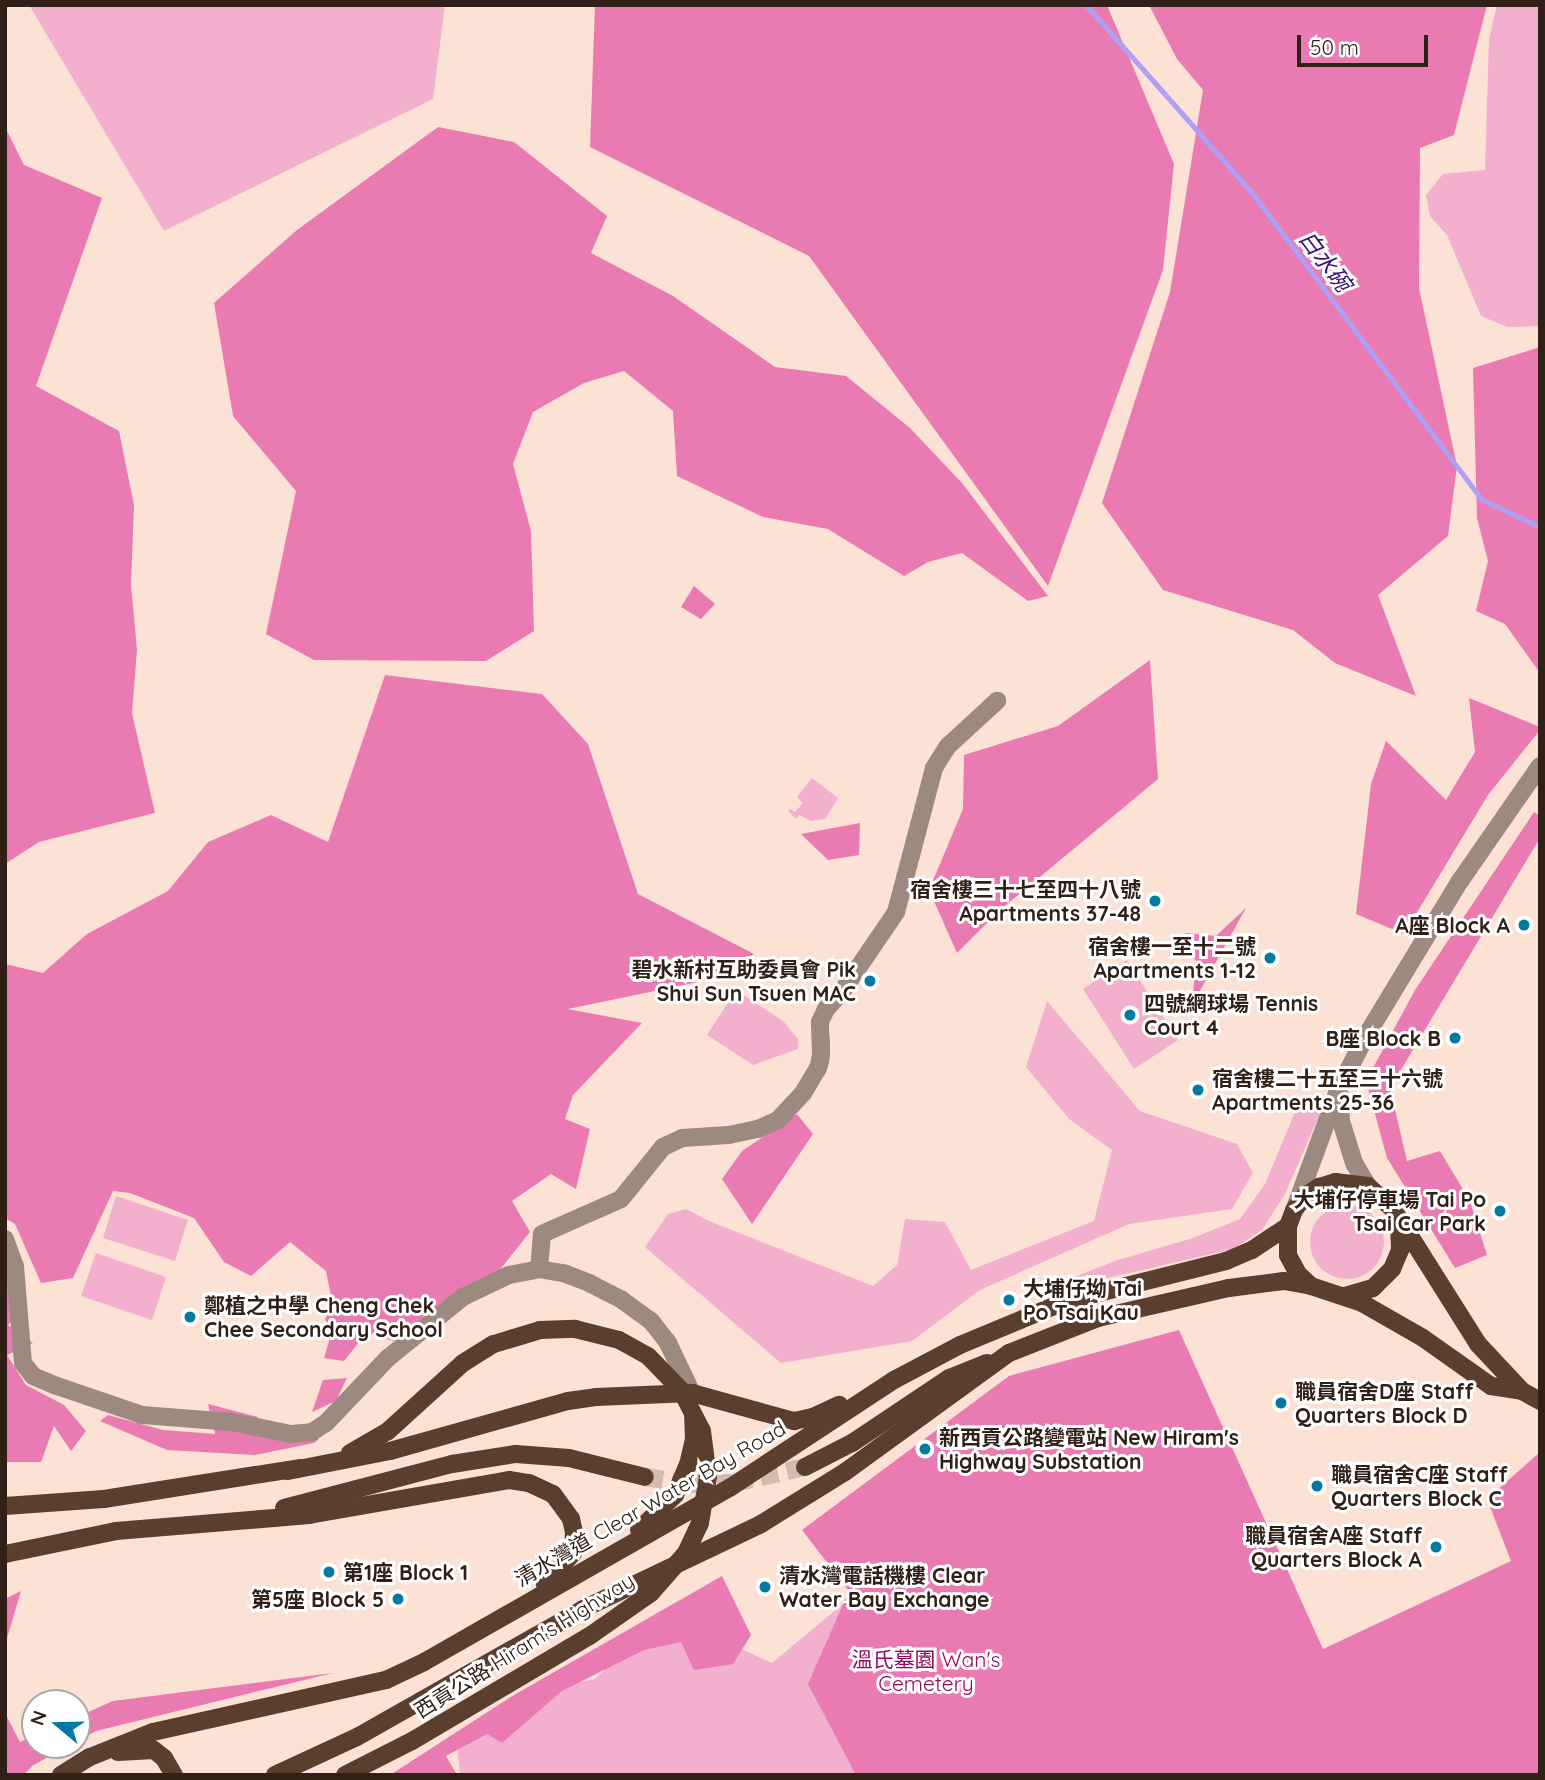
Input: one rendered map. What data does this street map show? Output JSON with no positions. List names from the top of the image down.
{
  "streets": {
    "main road": ["清水灣道 Clear Water Bay Road", "西貢公路 Hiram's Highway"]
  },
  "crossings": [
    ["清水灣道 Clear Water Bay Road", "西貢公路 Hiram's Highway"]
  ],
  "water": ["白水碗"],
  "parks": ["溫氏墓園 Wan's Cemetery"],
  "places": [
    "宿舍樓三十七至四十八號 Apartments 37-48",
    "A座 Block A",
    "宿舍樓一至十二號 Apartments 1-12",
    "碧水新村互助委員會 Pik Shui Sun Tsuen MAC",
    "四號網球場 Tennis Court 4",
    "B座 Block B",
    "宿舍樓二十五至三十六號 Apartments 25-36",
    "大埔仔停車場 Tai Po Tsai Car Park",
    "大埔仔坳 Tai Po Tsai Kau",
    "鄭植之中學 Cheng Chek Chee Secondary School",
    "職員宿舍D座 Staff Quarters Block D",
    "新西貢公路變電站 New Hiram's Highway Substation",
    "職員宿舍C座 Staff Quarters Block C",
    "職員宿舍A座 Staff Quarters Block A",
    "第1座 Block 1",
    "清水灣電話機樓 Clear Water Bay Exchange",
    "第5座 Block 5"
  ],
  "scale_bar": "50 m",
  "north": "left"
}
